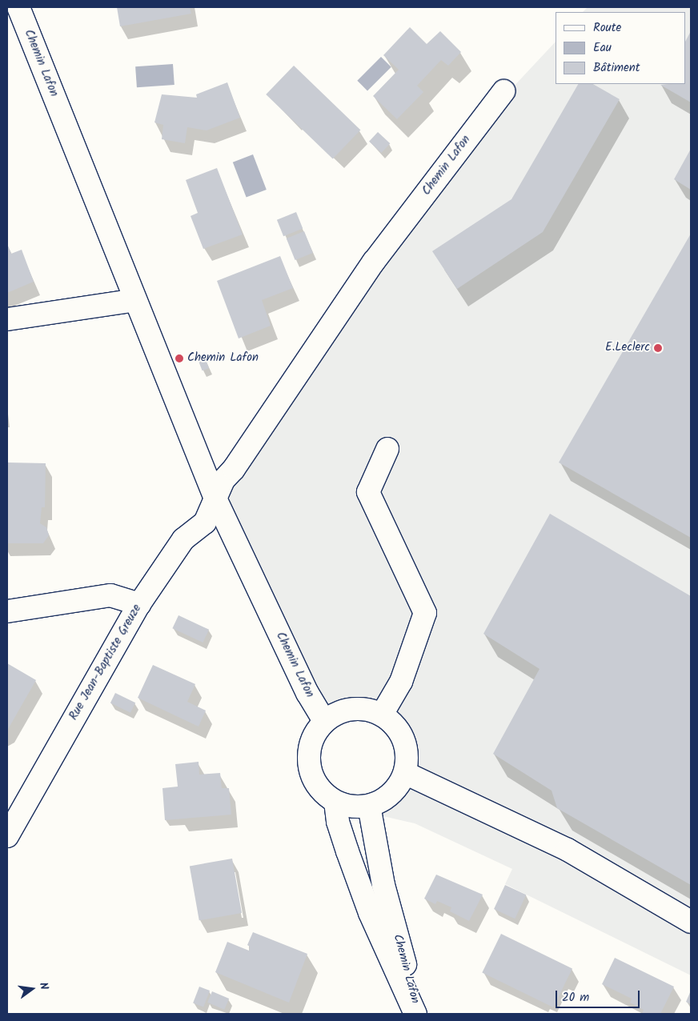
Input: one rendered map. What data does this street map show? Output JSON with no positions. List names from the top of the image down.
{
  "streets": {
    "street": ["Chemin Lafon", "Rue Jean-Baptiste Greuze"]
  },
  "crossings": [
    ["Chemin Lafon", "Rue Jean-Baptiste Greuze"]
  ],
  "places": ["E.Leclerc", "Chemin Lafon"],
  "legend": ["Route", "Eau", "Bâtiment"],
  "scale_bar": "20 m",
  "north": "right"
}
